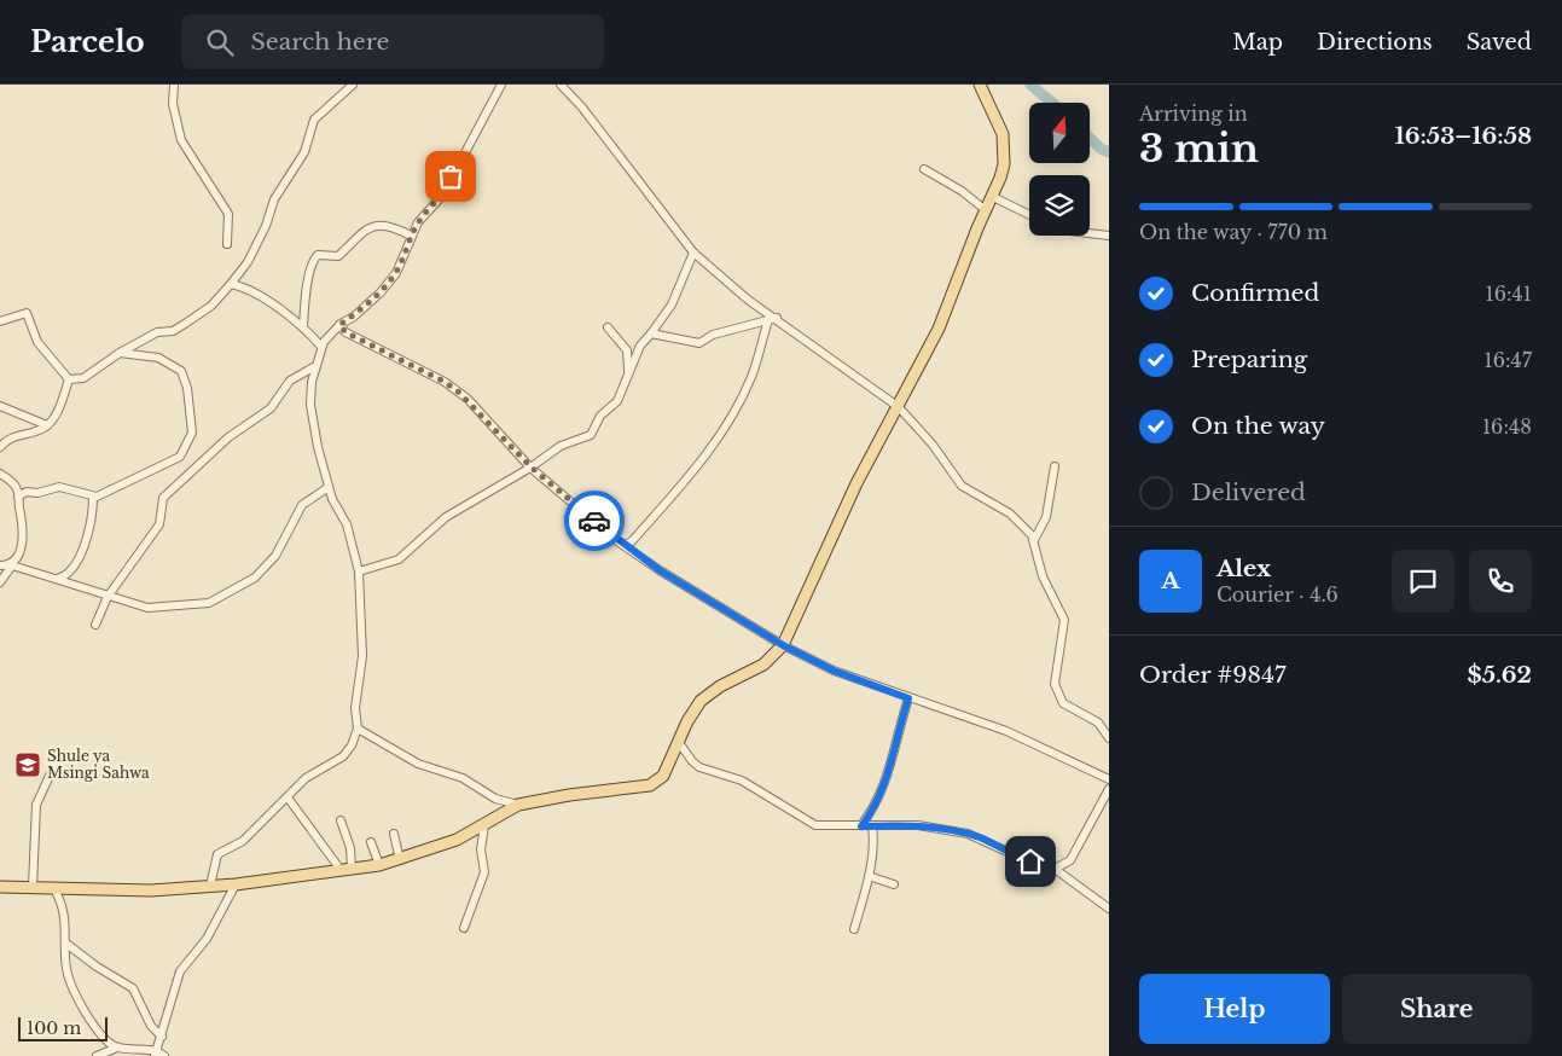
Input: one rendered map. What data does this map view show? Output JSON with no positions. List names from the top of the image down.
{
  "places": {
    "school or university": ["Shule ya Msingi Sahwa"]
  },
  "scale_bar": "100 m",
  "north": "top",
  "page": {
    "header": "Parcelo",
    "search": "Search here",
    "nav": ["Map", "Directions", "Saved"],
    "heading": ["3 min", "Arriving in", "16:53–16:58"],
    "panel": [
      "Alex",
      "Courier · 4.6",
      "Order #9847",
      "$5.62"
    ],
    "bar": "On the way · 770 m",
    "list": [
      ["Confirmed", "16:41"],
      ["Preparing", "16:47"],
      ["On the way", "16:48"],
      "Delivered"
    ],
    "round": "A",
    "buttons": ["Help", "Share"],
    "scale": "100 m"
  }
}
